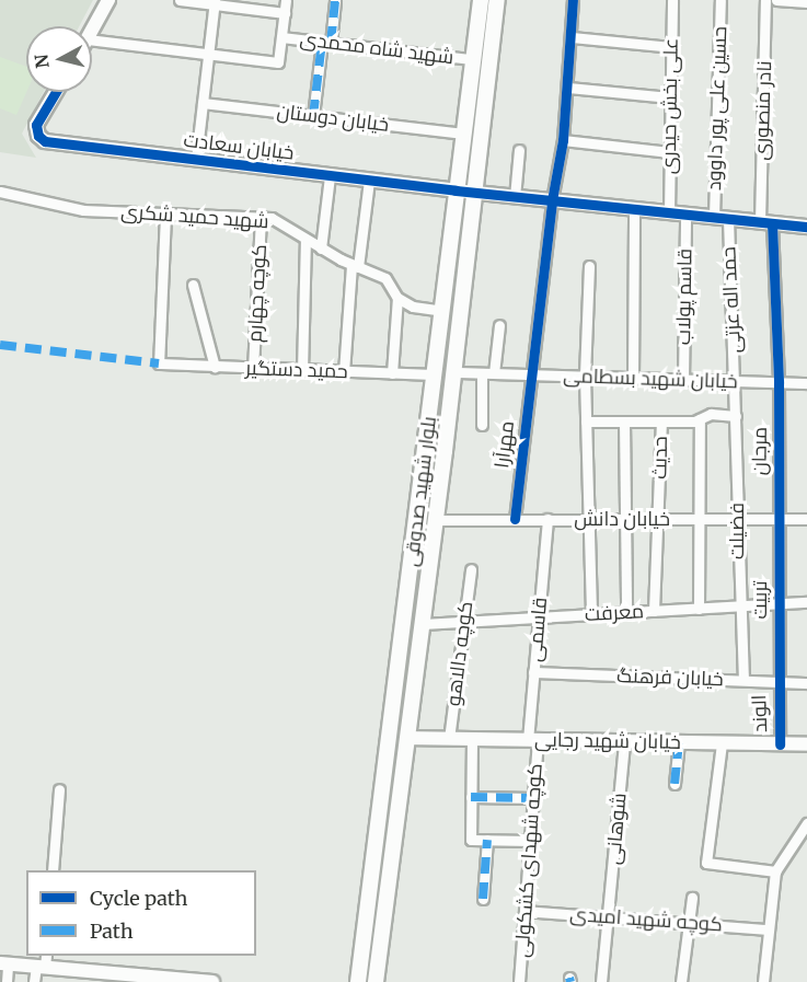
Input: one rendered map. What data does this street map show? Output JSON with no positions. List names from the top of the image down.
{
  "streets": {
    "main road": ["بلوار شهید صدوقی"],
    "street": [
      "شهید شاه محمدی",
      "علی بخش حیدری",
      "حسین علی پور داوود",
      "نادر منصوری",
      "خیابان دوستان",
      "خیابان سعادت",
      "شهید حمید شکری",
      "کوچه چهارم",
      "قاسم پولاب",
      "حمد اله عزتی",
      "حمید دستگیر",
      "خیابان شهید بسطامی",
      "مهرآرا",
      "مرجان",
      "حدیث",
      "خیابان دانش",
      "فضیلت",
      "تربیت",
      "معرفت",
      "قاسمی",
      "کوچه دالاهو",
      "خیابان فرهنگ",
      "الوند",
      "خیابان شهید رجایی",
      "شوهانی",
      "کوچه شهدای کشکولی",
      "کوچه شهید امیدی"
    ]
  },
  "crossings": [
    ["شهید شاه محمدی", "بلوار شهید صدوقی"],
    ["علی بخش حیدری", "خیابان سعادت"],
    ["حسین علی پور داوود", "خیابان سعادت"],
    ["حسین علی پور داوود", "حمد اله عزتی"],
    ["نادر منصوری", "خیابان سعادت"],
    ["نادر منصوری", "خیابان شهید بسطامی"],
    ["نادر منصوری", "مرجان"],
    ["خیابان دوستان", "بلوار شهید صدوقی"],
    ["خیابان سعادت", "قاسم پولاب"],
    ["خیابان سعادت", "حمد اله عزتی"],
    ["خیابان سعادت", "مهرآرا"],
    ["خیابان سعادت", "بلوار شهید صدوقی"],
    ["شهید حمید شکری", "کوچه چهارم"],
    ["شهید حمید شکری", "حمید دستگیر"],
    ["شهید حمید شکری", "بلوار شهید صدوقی"],
    ["کوچه چهارم", "حمید دستگیر"],
    ["قاسم پولاب", "خیابان شهید بسطامی"],
    ["حمد اله عزتی", "خیابان شهید بسطامی"],
    ["حمد اله عزتی", "فضیلت"],
    ["حمید دستگیر", "بلوار شهید صدوقی"],
    ["خیابان شهید بسطامی", "مهرآرا"],
    ["خیابان شهید بسطامی", "مرجان"],
    ["خیابان شهید بسطامی", "بلوار شهید صدوقی"],
    ["خیابان شهید بسطامی", "فضیلت"],
    ["مهرآرا", "خیابان دانش"],
    ["مرجان", "خیابان دانش"],
    ["مرجان", "تربیت"],
    ["حدیث", "خیابان دانش"],
    ["حدیث", "معرفت"],
    ["بلوار شهید صدوقی", "خیابان دانش"],
    ["بلوار شهید صدوقی", "معرفت"],
    ["بلوار شهید صدوقی", "خیابان شهید رجایی"],
    ["خیابان دانش", "فضیلت"],
    ["خیابان دانش", "تربیت"],
    ["خیابان دانش", "قاسمی"],
    ["فضیلت", "معرفت"],
    ["فضیلت", "خیابان فرهنگ"],
    ["تربیت", "معرفت"],
    ["تربیت", "خیابان فرهنگ"],
    ["تربیت", "الوند"],
    ["معرفت", "قاسمی"],
    ["معرفت", "کوچه دالاهو"],
    ["قاسمی", "خیابان فرهنگ"],
    ["قاسمی", "خیابان شهید رجایی"],
    ["قاسمی", "کوچه شهدای کشکولی"],
    ["کوچه دالاهو", "خیابان شهید رجایی"],
    ["خیابان فرهنگ", "الوند"],
    ["الوند", "خیابان شهید رجایی"],
    ["خیابان شهید رجایی", "شوهانی"],
    ["خیابان شهید رجایی", "کوچه شهدای کشکولی"],
    ["شوهانی", "کوچه شهید امیدی"],
    ["کوچه شهدای کشکولی", "کوچه شهید امیدی"]
  ],
  "legend": ["Cycle path", "Path"],
  "north": "left"
}
